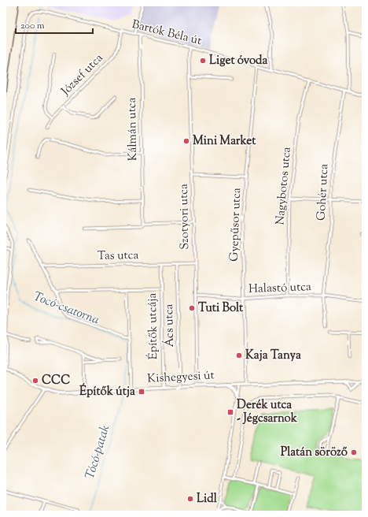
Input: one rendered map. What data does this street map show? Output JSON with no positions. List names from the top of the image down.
{
  "streets": {
    "street": [
      "Bartók Béla út",
      "József utca",
      "Kálmán utca",
      "Nagybotos utca",
      "Gohér utca",
      "Szotyori utca",
      "Gyepűsor utca",
      "Tas utca",
      "Halastó utca",
      "Ács utca",
      "Építők utcája",
      "Kishegyesi út"
    ]
  },
  "crossings": [
    ["Bartók Béla út", "József utca"],
    ["Bartók Béla út", "Kálmán utca"],
    ["Bartók Béla út", "Nagybotos utca"],
    ["Bartók Béla út", "Gohér utca"],
    ["Bartók Béla út", "Szotyori utca"],
    ["Bartók Béla út", "Gyepűsor utca"],
    ["Nagybotos utca", "Halastó utca"],
    ["Gohér utca", "Halastó utca"],
    ["Szotyori utca", "Tas utca"],
    ["Szotyori utca", "Halastó utca"],
    ["Szotyori utca", "Kishegyesi út"],
    ["Gyepűsor utca", "Halastó utca"],
    ["Gyepűsor utca", "Kishegyesi út"],
    ["Tas utca", "Ács utca"],
    ["Tas utca", "Építők utcája"],
    ["Ács utca", "Kishegyesi út"],
    ["Építők utcája", "Kishegyesi út"]
  ],
  "water": ["Tocó-csatorna", "Tócó-patak"],
  "places": {
    "other": [
      "Liget óvoda",
      "Mini Market",
      "Tuti Bolt",
      "Kaja Tanya",
      "CCC",
      "Platán söröző",
      "Lidl"
    ],
    "transit": ["Építők útja", "Derék utca - Jégcsarnok"]
  },
  "scale_bar": "200 m"
}
